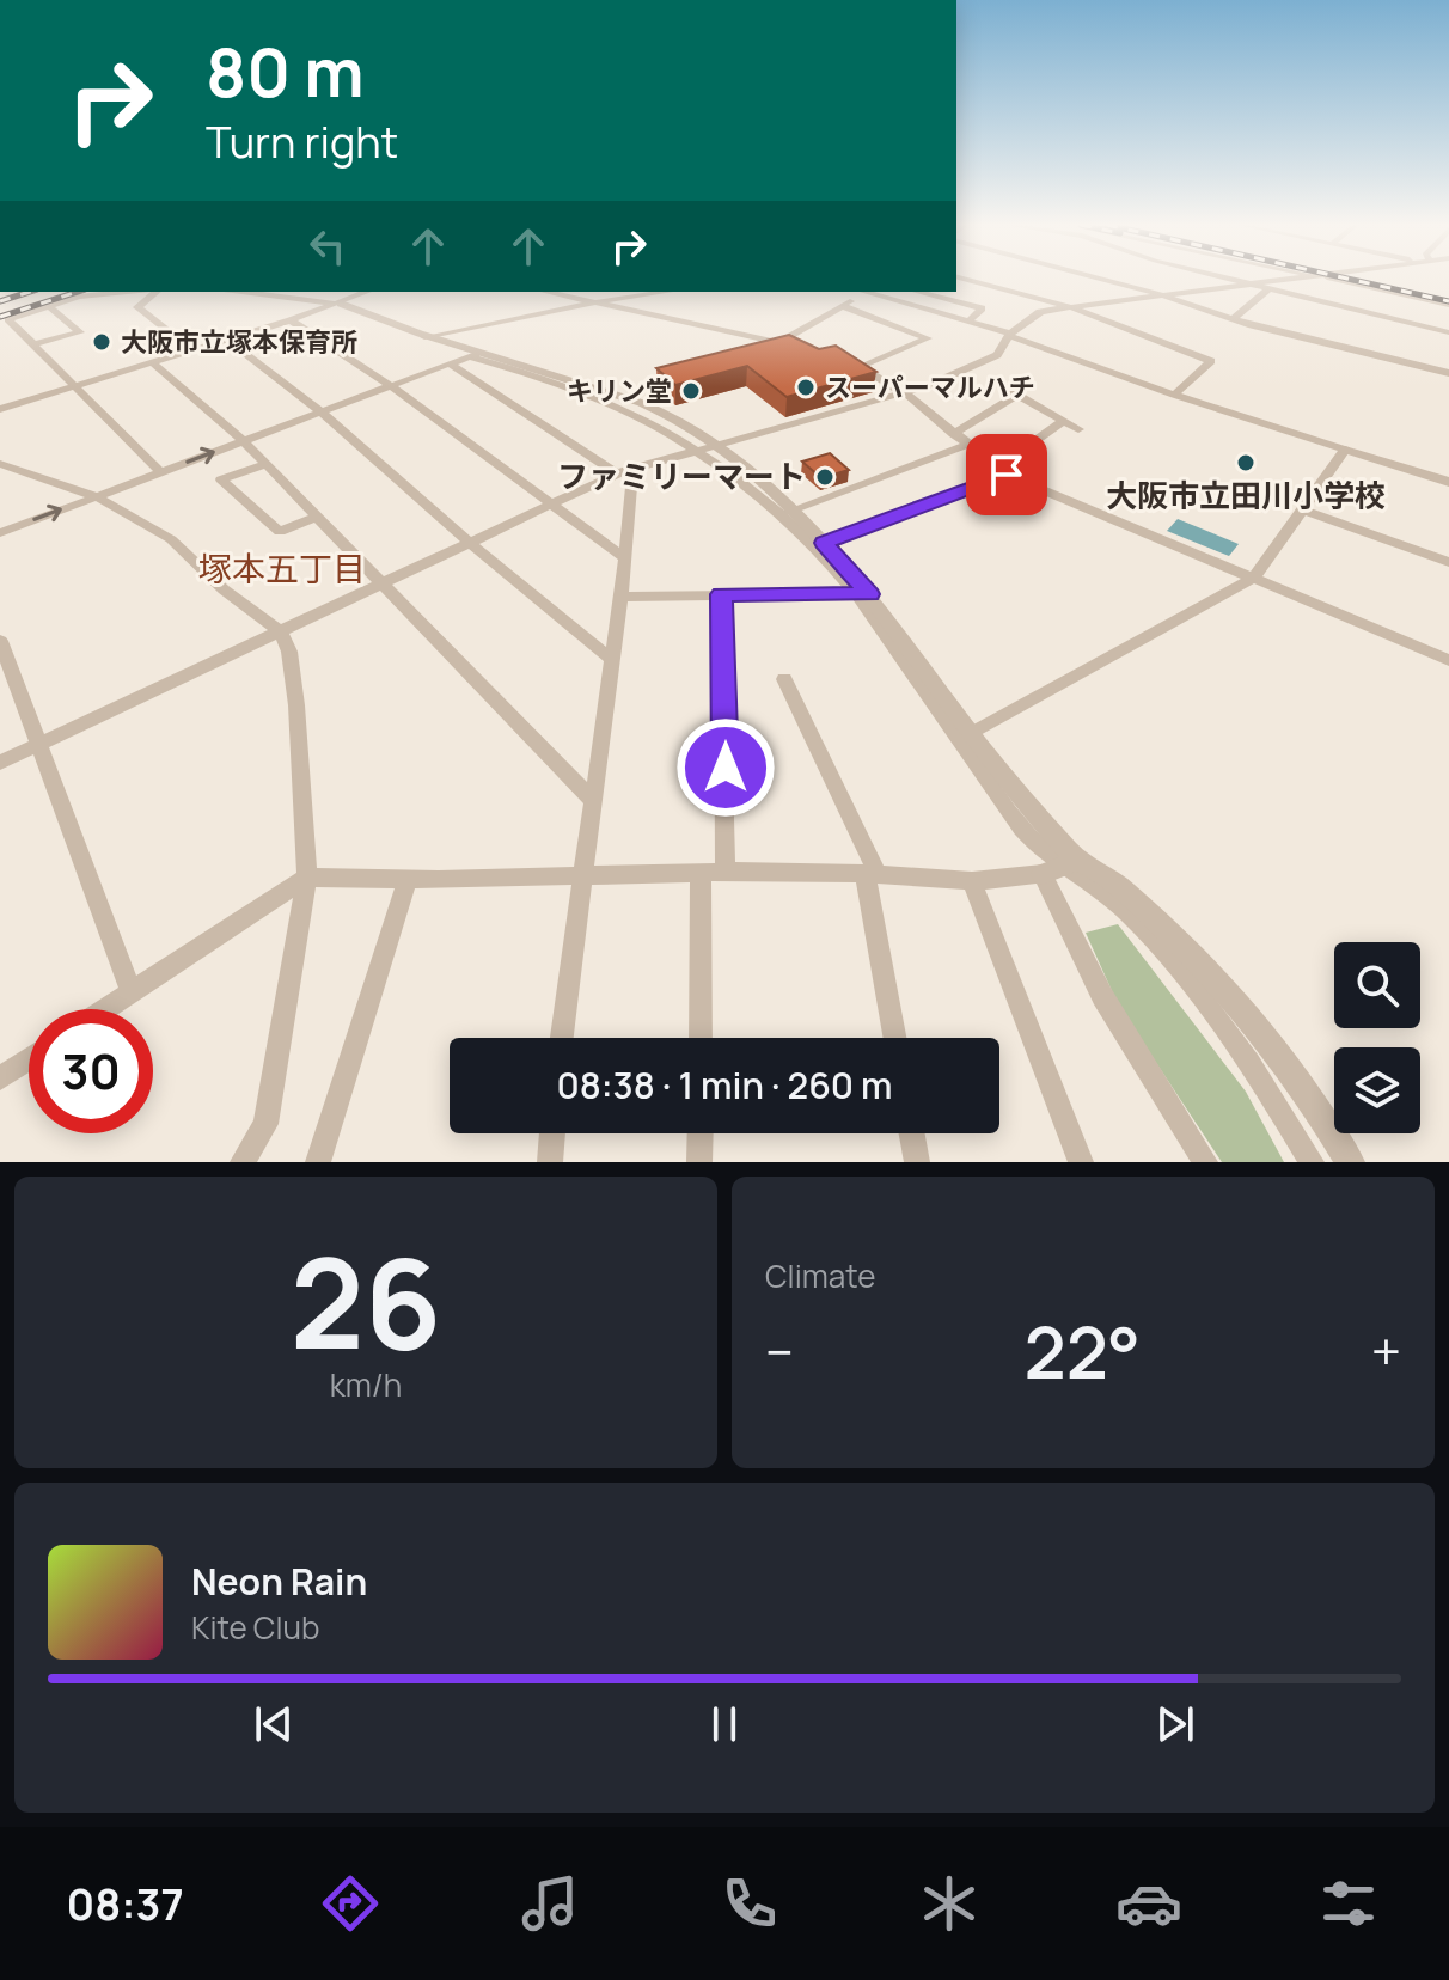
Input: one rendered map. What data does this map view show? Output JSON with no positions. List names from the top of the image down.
{
  "districts": ["塚本五丁目"],
  "places": [
    "大阪市立塚本保育所",
    "スーパーマルハチ",
    "キリン堂",
    "大阪市立田川小学校",
    "ファミリーマート"
  ],
  "page": {
    "turn": ["80 m", "Turn right"],
    "limit": "30",
    "trip": "08:38 · 1 min · 260 m",
    "tile": [
      ["26", "km/h"],
      "Climate"
    ],
    "heat": ["−", "22°", "+"],
    "song": ["Neon Rain", "Kite Club"],
    "tabs": "08:37"
  }
}
